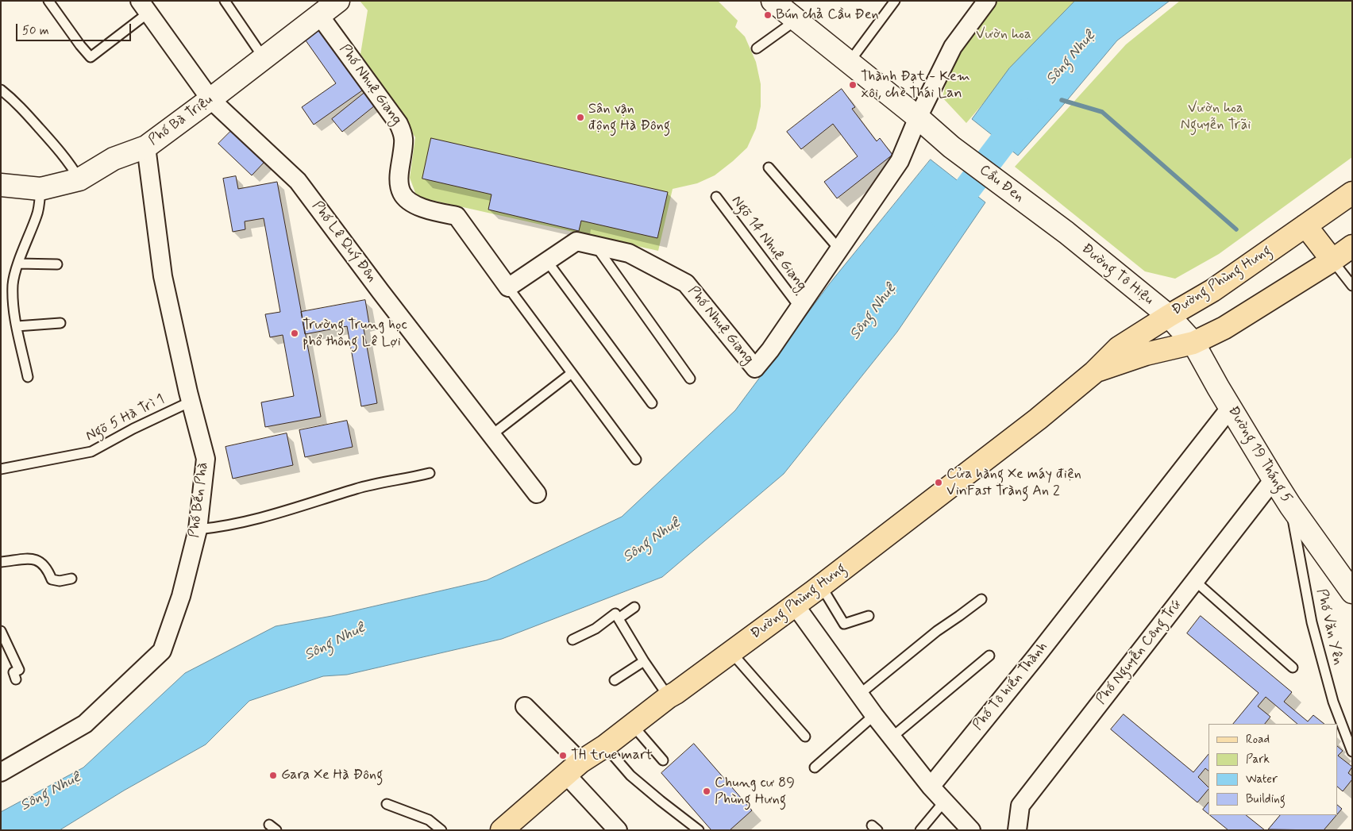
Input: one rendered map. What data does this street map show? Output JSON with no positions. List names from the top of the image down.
{
  "streets": {
    "main road": ["Đường Phùng Hưng"],
    "street": [
      "Phố Nhuệ Giang",
      "Phố Bà Triệu",
      "Cầu Đen",
      "Phố Lê Quý Đôn",
      "Đường Tô Hiệu",
      "Đường 19 Tháng 5",
      "Phố Bến Phà",
      "Phố Nguyễn Công Trứ",
      "Phố Tô hiến Thành"
    ],
    "lane": ["Ngõ 14 Nhuệ Giang", "Ngõ 5 Hà Trì 1", "Phố Văn Yên"]
  },
  "crossings": [
    ["Phố Nhuệ Giang", "Phố Bà Triệu"],
    ["Phố Nhuệ Giang", "Cầu Đen"],
    ["Phố Nhuệ Giang", "Ngõ 14 Nhuệ Giang"],
    ["Phố Bà Triệu", "Phố Lê Quý Đôn"],
    ["Phố Bà Triệu", "Phố Bến Phà"],
    ["Cầu Đen", "Đường Tô Hiệu"],
    ["Đường Tô Hiệu", "Đường Phùng Hưng"],
    ["Đường Tô Hiệu", "Đường 19 Tháng 5"],
    ["Đường Phùng Hưng", "Đường 19 Tháng 5"],
    ["Ngõ 5 Hà Trì 1", "Phố Bến Phà"],
    ["Đường 19 Tháng 5", "Phố Văn Yên"],
    ["Đường 19 Tháng 5", "Phố Nguyễn Công Trứ"],
    ["Đường 19 Tháng 5", "Phố Tô hiến Thành"]
  ],
  "water": ["Sông Nhuệ"],
  "parks": ["Vườn hoa", "Vườn hoa Nguyễn Trãi"],
  "places": [
    "Bún chả Cầu Đen",
    "Thành Đạt - Kem xôi, chè Thái Lan",
    "Sân vận động Hà Đông",
    "Trường Trung học phổ thông Lê Lợi",
    "Cửa hàng Xe máy điện VinFast Tràng An 2",
    "TH true mart",
    "Gara Xe Hà Đông",
    "Chung cư 89 Phùng Hưng"
  ],
  "legend": [
    "Road",
    "Park",
    "Water",
    "Building"
  ],
  "scale_bar": "50 m"
}
